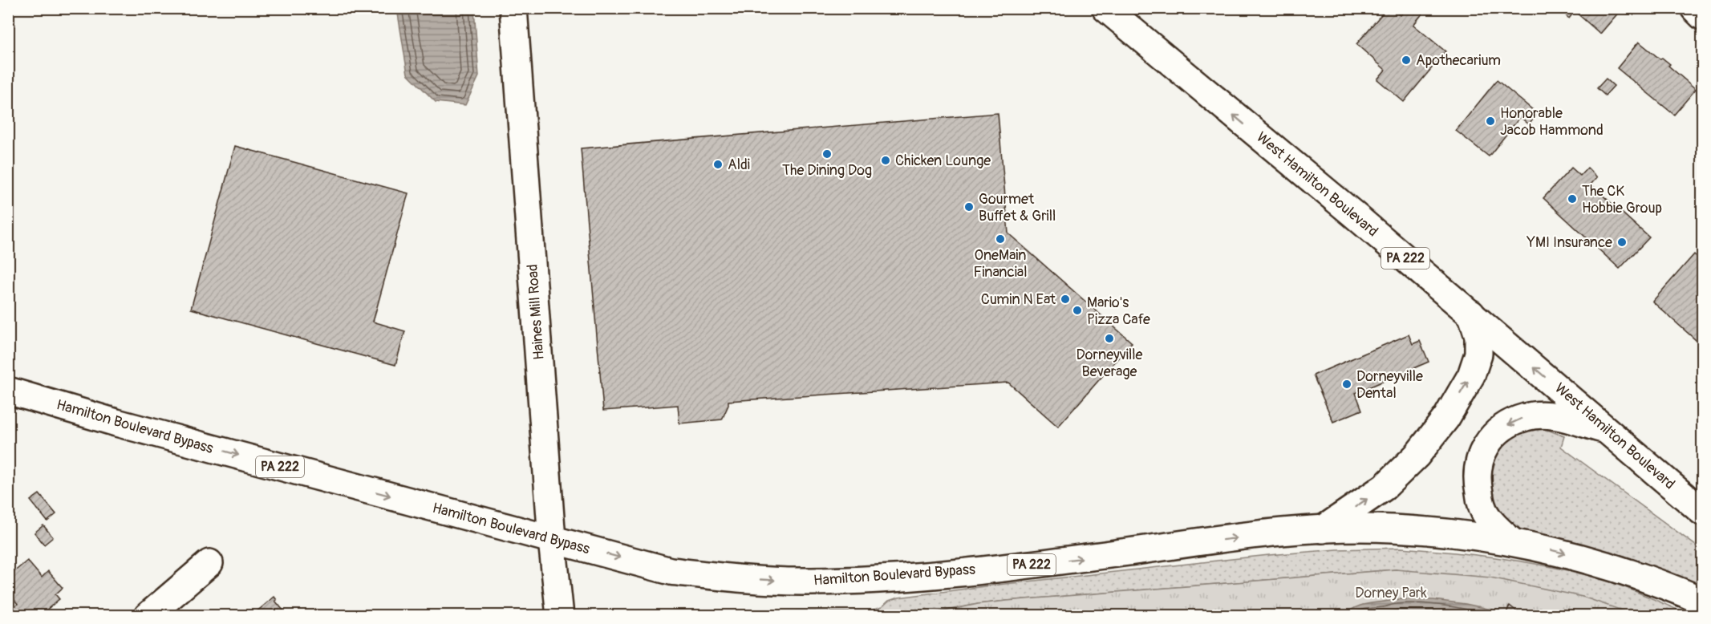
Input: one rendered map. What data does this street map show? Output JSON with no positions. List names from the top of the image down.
{
  "streets": {
    "main road": [
      "West Hamilton Boulevard",
      "PA 222",
      "Haines Mill Road",
      "Hamilton Boulevard Bypass"
    ]
  },
  "crossings": [
    ["PA 222", "Hamilton Boulevard Bypass"],
    ["Haines Mill Road", "Hamilton Boulevard Bypass"]
  ],
  "one_way": ["West Hamilton Boulevard", "Hamilton Boulevard Bypass"],
  "parks": ["Dorney Park"],
  "places": [
    "Apothecarium",
    "Honorable Jacob Hammond",
    "The Dining Dog",
    "Chicken Lounge",
    "Aldi",
    "The CK Hobbie Group",
    "Gourmet Buffet & Grill",
    "OneMain Financial",
    "YMI Insurance",
    "Cumin N Eat",
    "Mario's Pizza Cafe",
    "Dorneyville Beverage",
    "Dorneyville Dental"
  ]
}
